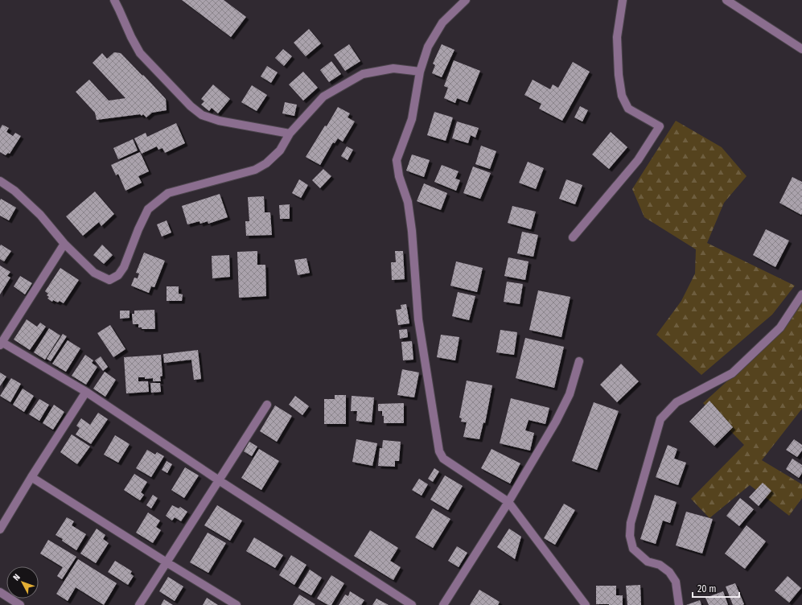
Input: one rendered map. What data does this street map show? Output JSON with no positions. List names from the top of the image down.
{
  "scale_bar": "20 m",
  "north": "top left"
}
